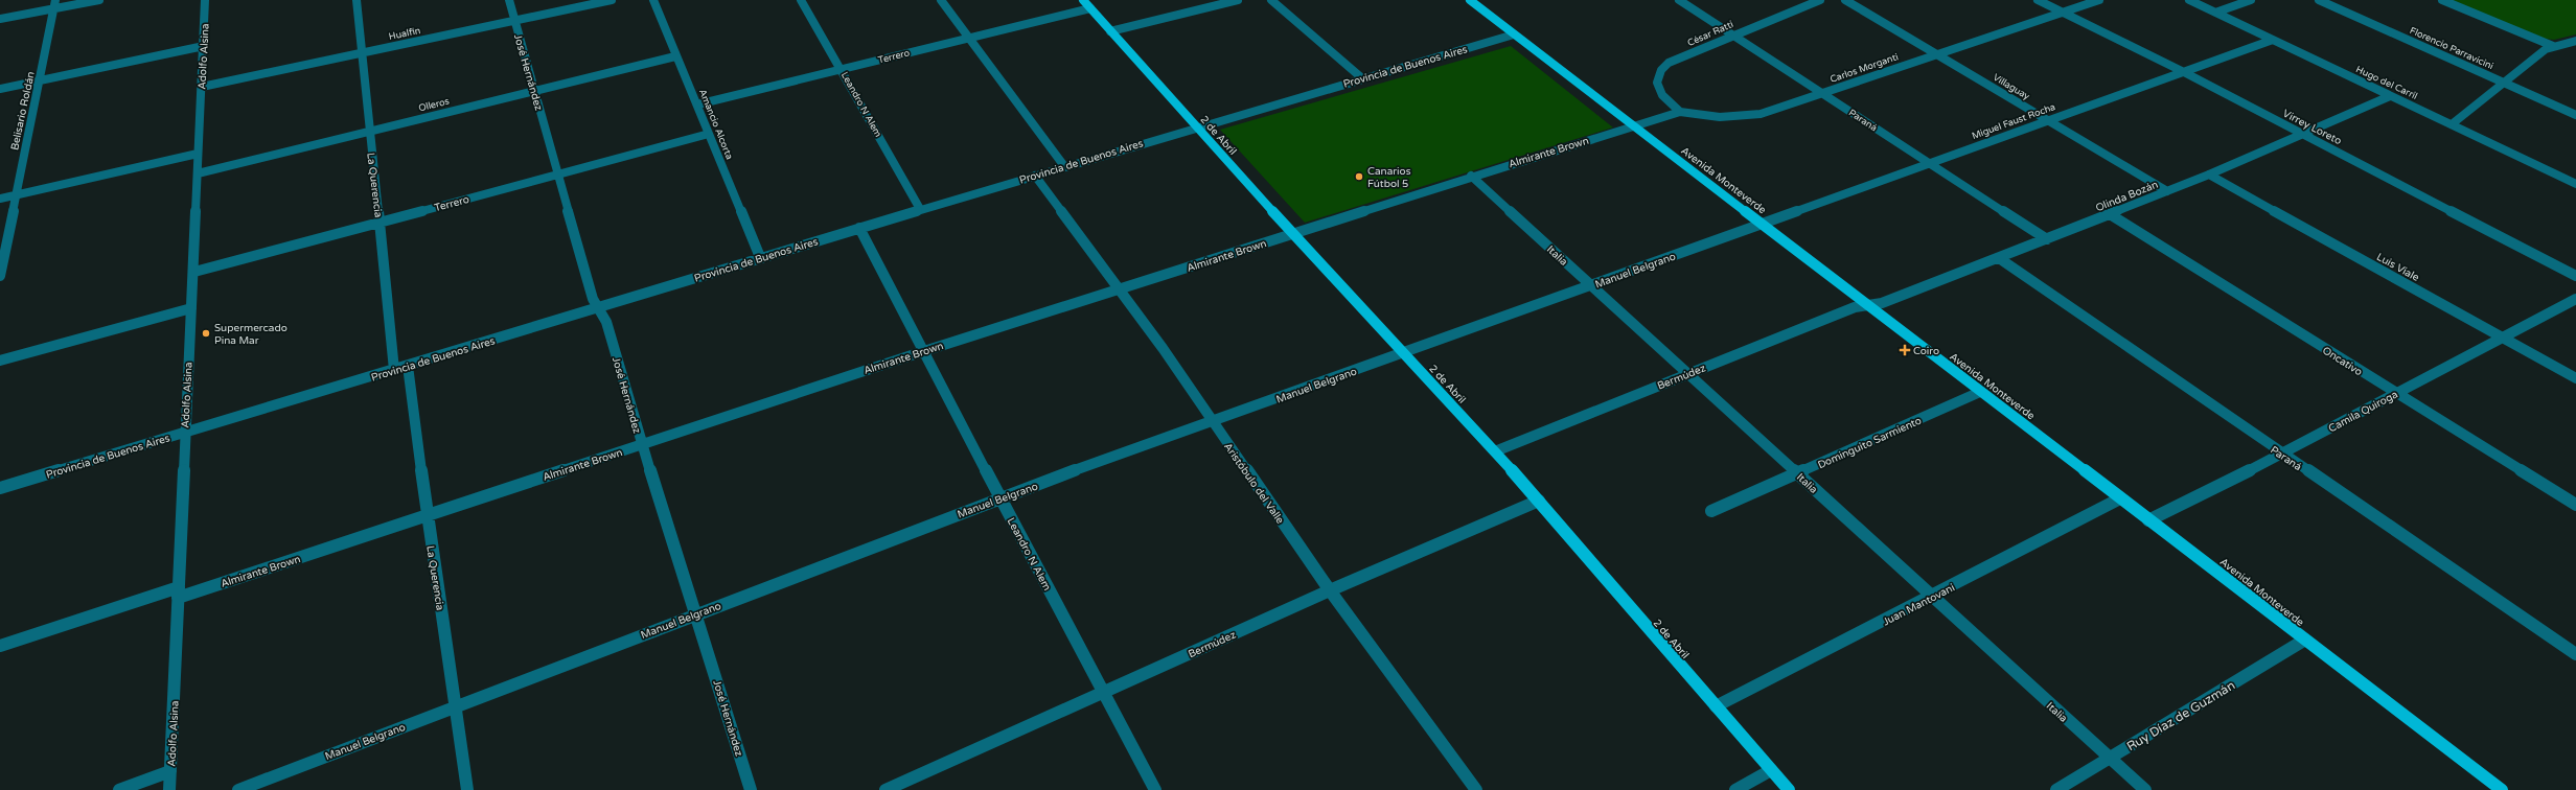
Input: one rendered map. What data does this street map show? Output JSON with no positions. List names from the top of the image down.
{
  "streets": {
    "main road": ["2 de Abril", "Avenida Monteverde"],
    "street": [
      "Hualfin",
      "César Ratti",
      "Florencio Parravicini",
      "Adolfo Alsina",
      "Terrero",
      "Provincia de Buenos Aires",
      "Carlos Morganti",
      "José Hernández",
      "Hugo del Carril",
      "Villaguay",
      "Olleros",
      "Leandro N Alem",
      "Belisario Roldán",
      "Paraná",
      "Miguel Faust Rocha",
      "Amancio Alcorta",
      "Virrey Loreto",
      "Almirante Brown",
      "La Querencia",
      "Olinda Bozán",
      "Italia",
      "Luis Viale",
      "Manuel Belgrano",
      "Oncativo",
      "Bermúdez",
      "Camila Quiroga",
      "Dominguito Sarmiento",
      "Aristóbulo del Valle",
      "Juan Mantovani",
      "Ruy Díaz de Guzmán"
    ]
  },
  "crossings": [
    ["Hualfin", "Adolfo Alsina"],
    ["Hualfin", "José Hernández"],
    ["Hualfin", "La Querencia"],
    ["César Ratti", "Carlos Morganti"],
    ["César Ratti", "Paraná"],
    ["Adolfo Alsina", "Terrero"],
    ["Adolfo Alsina", "Provincia de Buenos Aires"],
    ["Adolfo Alsina", "Olleros"],
    ["Adolfo Alsina", "Almirante Brown"],
    ["Terrero", "José Hernández"],
    ["Terrero", "Leandro N Alem"],
    ["Terrero", "Amancio Alcorta"],
    ["Terrero", "2 de Abril"],
    ["Terrero", "La Querencia"],
    ["Provincia de Buenos Aires", "José Hernández"],
    ["Provincia de Buenos Aires", "Leandro N Alem"],
    ["Provincia de Buenos Aires", "Amancio Alcorta"],
    ["Provincia de Buenos Aires", "2 de Abril"],
    ["Provincia de Buenos Aires", "Avenida Monteverde"],
    ["Provincia de Buenos Aires", "La Querencia"],
    ["Provincia de Buenos Aires", "Aristóbulo del Valle"],
    ["Carlos Morganti", "Villaguay"],
    ["Carlos Morganti", "Paraná"],
    ["Carlos Morganti", "Virrey Loreto"],
    ["Carlos Morganti", "Almirante Brown"],
    ["Carlos Morganti", "Avenida Monteverde"],
    ["José Hernández", "Olleros"],
    ["José Hernández", "Almirante Brown"],
    ["José Hernández", "Manuel Belgrano"],
    ["Hugo del Carril", "Miguel Faust Rocha"],
    ["Hugo del Carril", "Olinda Bozán"],
    ["Villaguay", "Miguel Faust Rocha"],
    ["Villaguay", "Olinda Bozán"],
    ["Olleros", "Amancio Alcorta"],
    ["Olleros", "La Querencia"],
    ["Leandro N Alem", "Almirante Brown"],
    ["Leandro N Alem", "Manuel Belgrano"],
    ["Leandro N Alem", "Bermúdez"],
    ["Paraná", "Miguel Faust Rocha"],
    ["Paraná", "Olinda Bozán"],
    ["Paraná", "Camila Quiroga"],
    ["Miguel Faust Rocha", "Virrey Loreto"],
    ["Miguel Faust Rocha", "Avenida Monteverde"],
    ["Miguel Faust Rocha", "Manuel Belgrano"],
    ["Virrey Loreto", "Olinda Bozán"],
    ["2 de Abril", "Almirante Brown"],
    ["2 de Abril", "Manuel Belgrano"],
    ["2 de Abril", "Bermúdez"],
    ["2 de Abril", "Juan Mantovani"],
    ["Almirante Brown", "Avenida Monteverde"],
    ["Almirante Brown", "La Querencia"],
    ["Almirante Brown", "Italia"],
    ["Almirante Brown", "Aristóbulo del Valle"],
    ["Avenida Monteverde", "Olinda Bozán"],
    ["Avenida Monteverde", "Manuel Belgrano"],
    ["Avenida Monteverde", "Bermúdez"],
    ["Avenida Monteverde", "Camila Quiroga"],
    ["Avenida Monteverde", "Dominguito Sarmiento"],
    ["Avenida Monteverde", "Juan Mantovani"],
    ["Avenida Monteverde", "Ruy Díaz de Guzmán"],
    ["La Querencia", "Manuel Belgrano"],
    ["Olinda Bozán", "Luis Viale"],
    ["Olinda Bozán", "Oncativo"],
    ["Olinda Bozán", "Bermúdez"],
    ["Italia", "Manuel Belgrano"],
    ["Italia", "Bermúdez"],
    ["Italia", "Dominguito Sarmiento"],
    ["Italia", "Juan Mantovani"],
    ["Italia", "Ruy Díaz de Guzmán"],
    ["Luis Viale", "Camila Quiroga"],
    ["Manuel Belgrano", "Aristóbulo del Valle"],
    ["Oncativo", "Camila Quiroga"],
    ["Bermúdez", "Aristóbulo del Valle"]
  ],
  "places": {
    "other": ["Canarios Fútbol 5", "Supermercado Pina Mar"],
    "health": ["Coiro"]
  }
}
